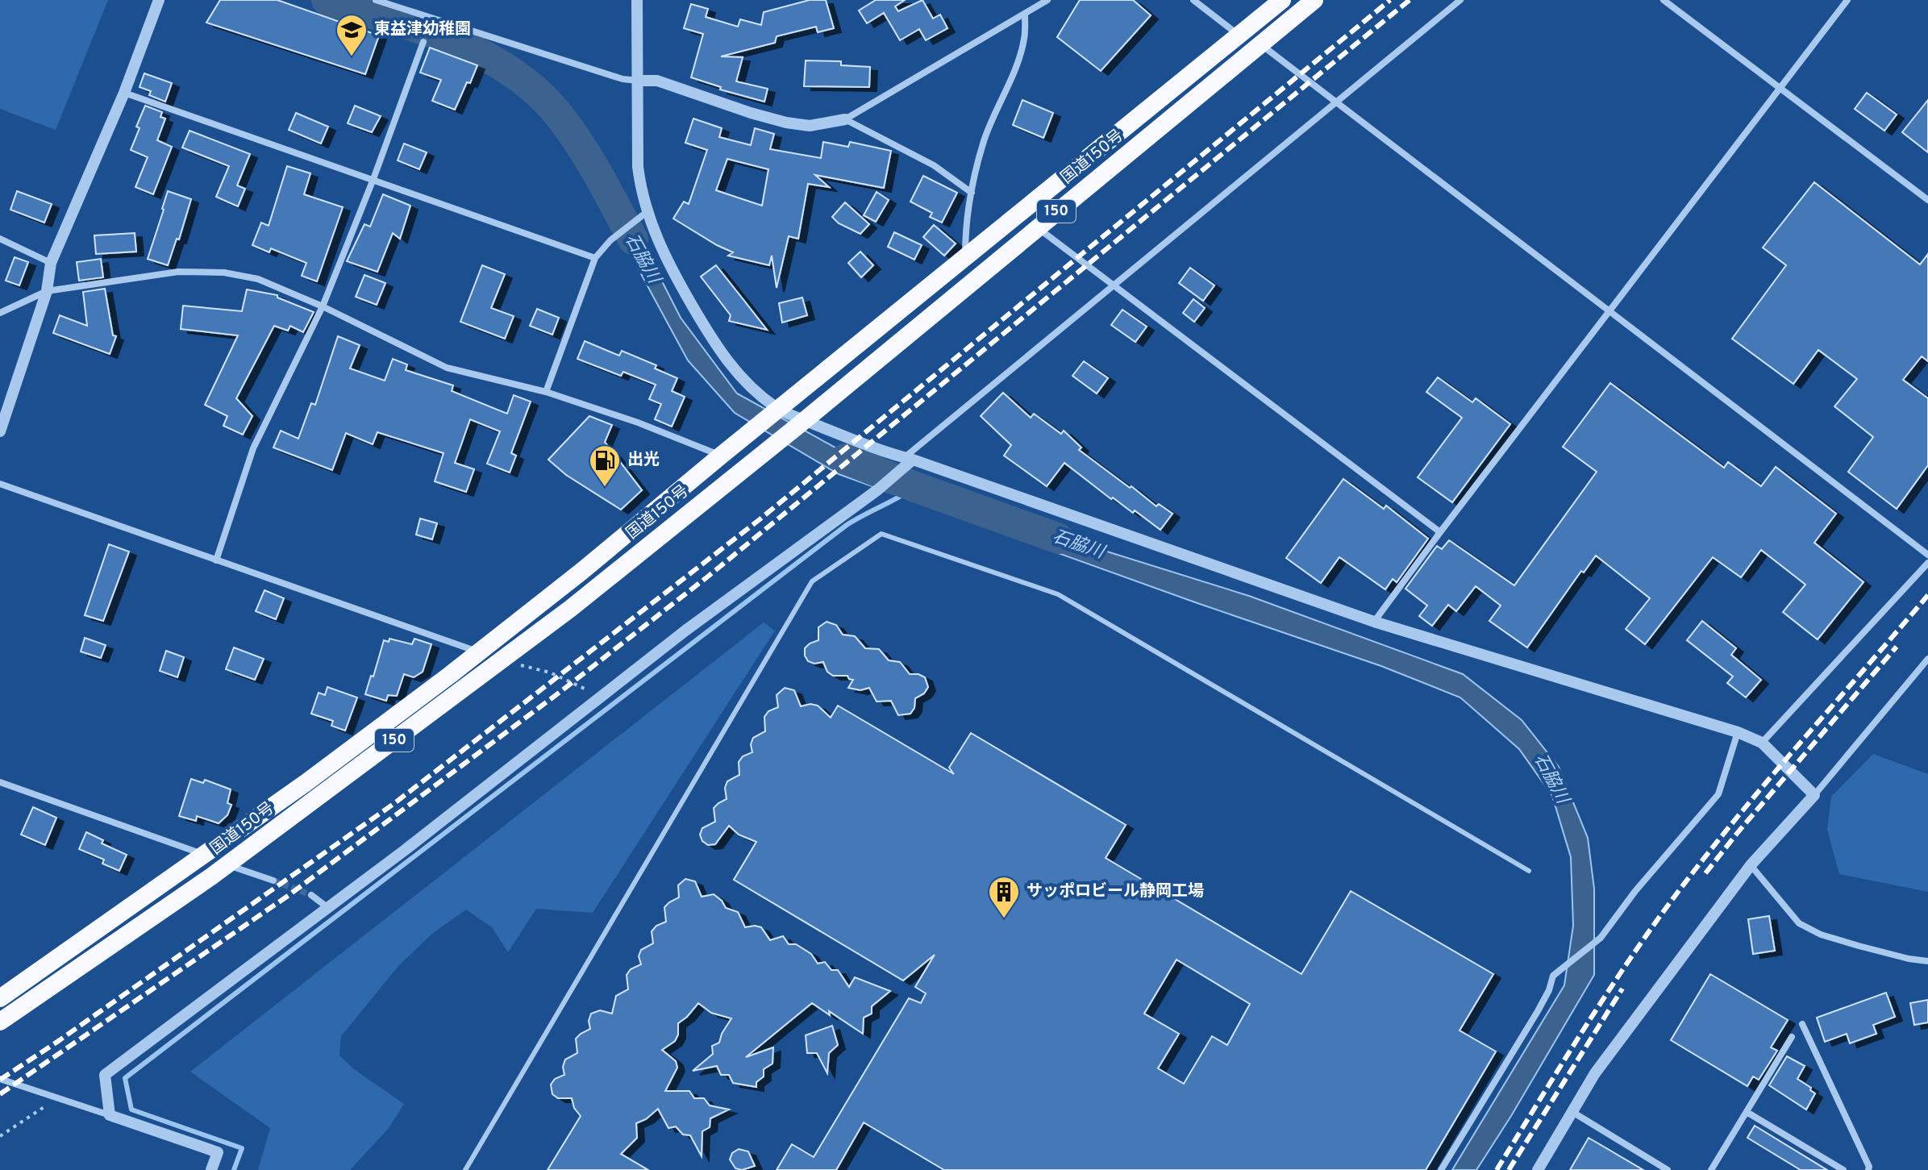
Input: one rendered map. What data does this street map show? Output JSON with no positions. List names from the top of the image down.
{
  "streets": {
    "highway": ["国道150号", "150"]
  },
  "water": ["石脇川"],
  "places": {
    "school or university": ["東益津幼稚園"],
    "fuel station": ["出光"],
    "building": ["サッポロビール静岡工場"]
  }
}
